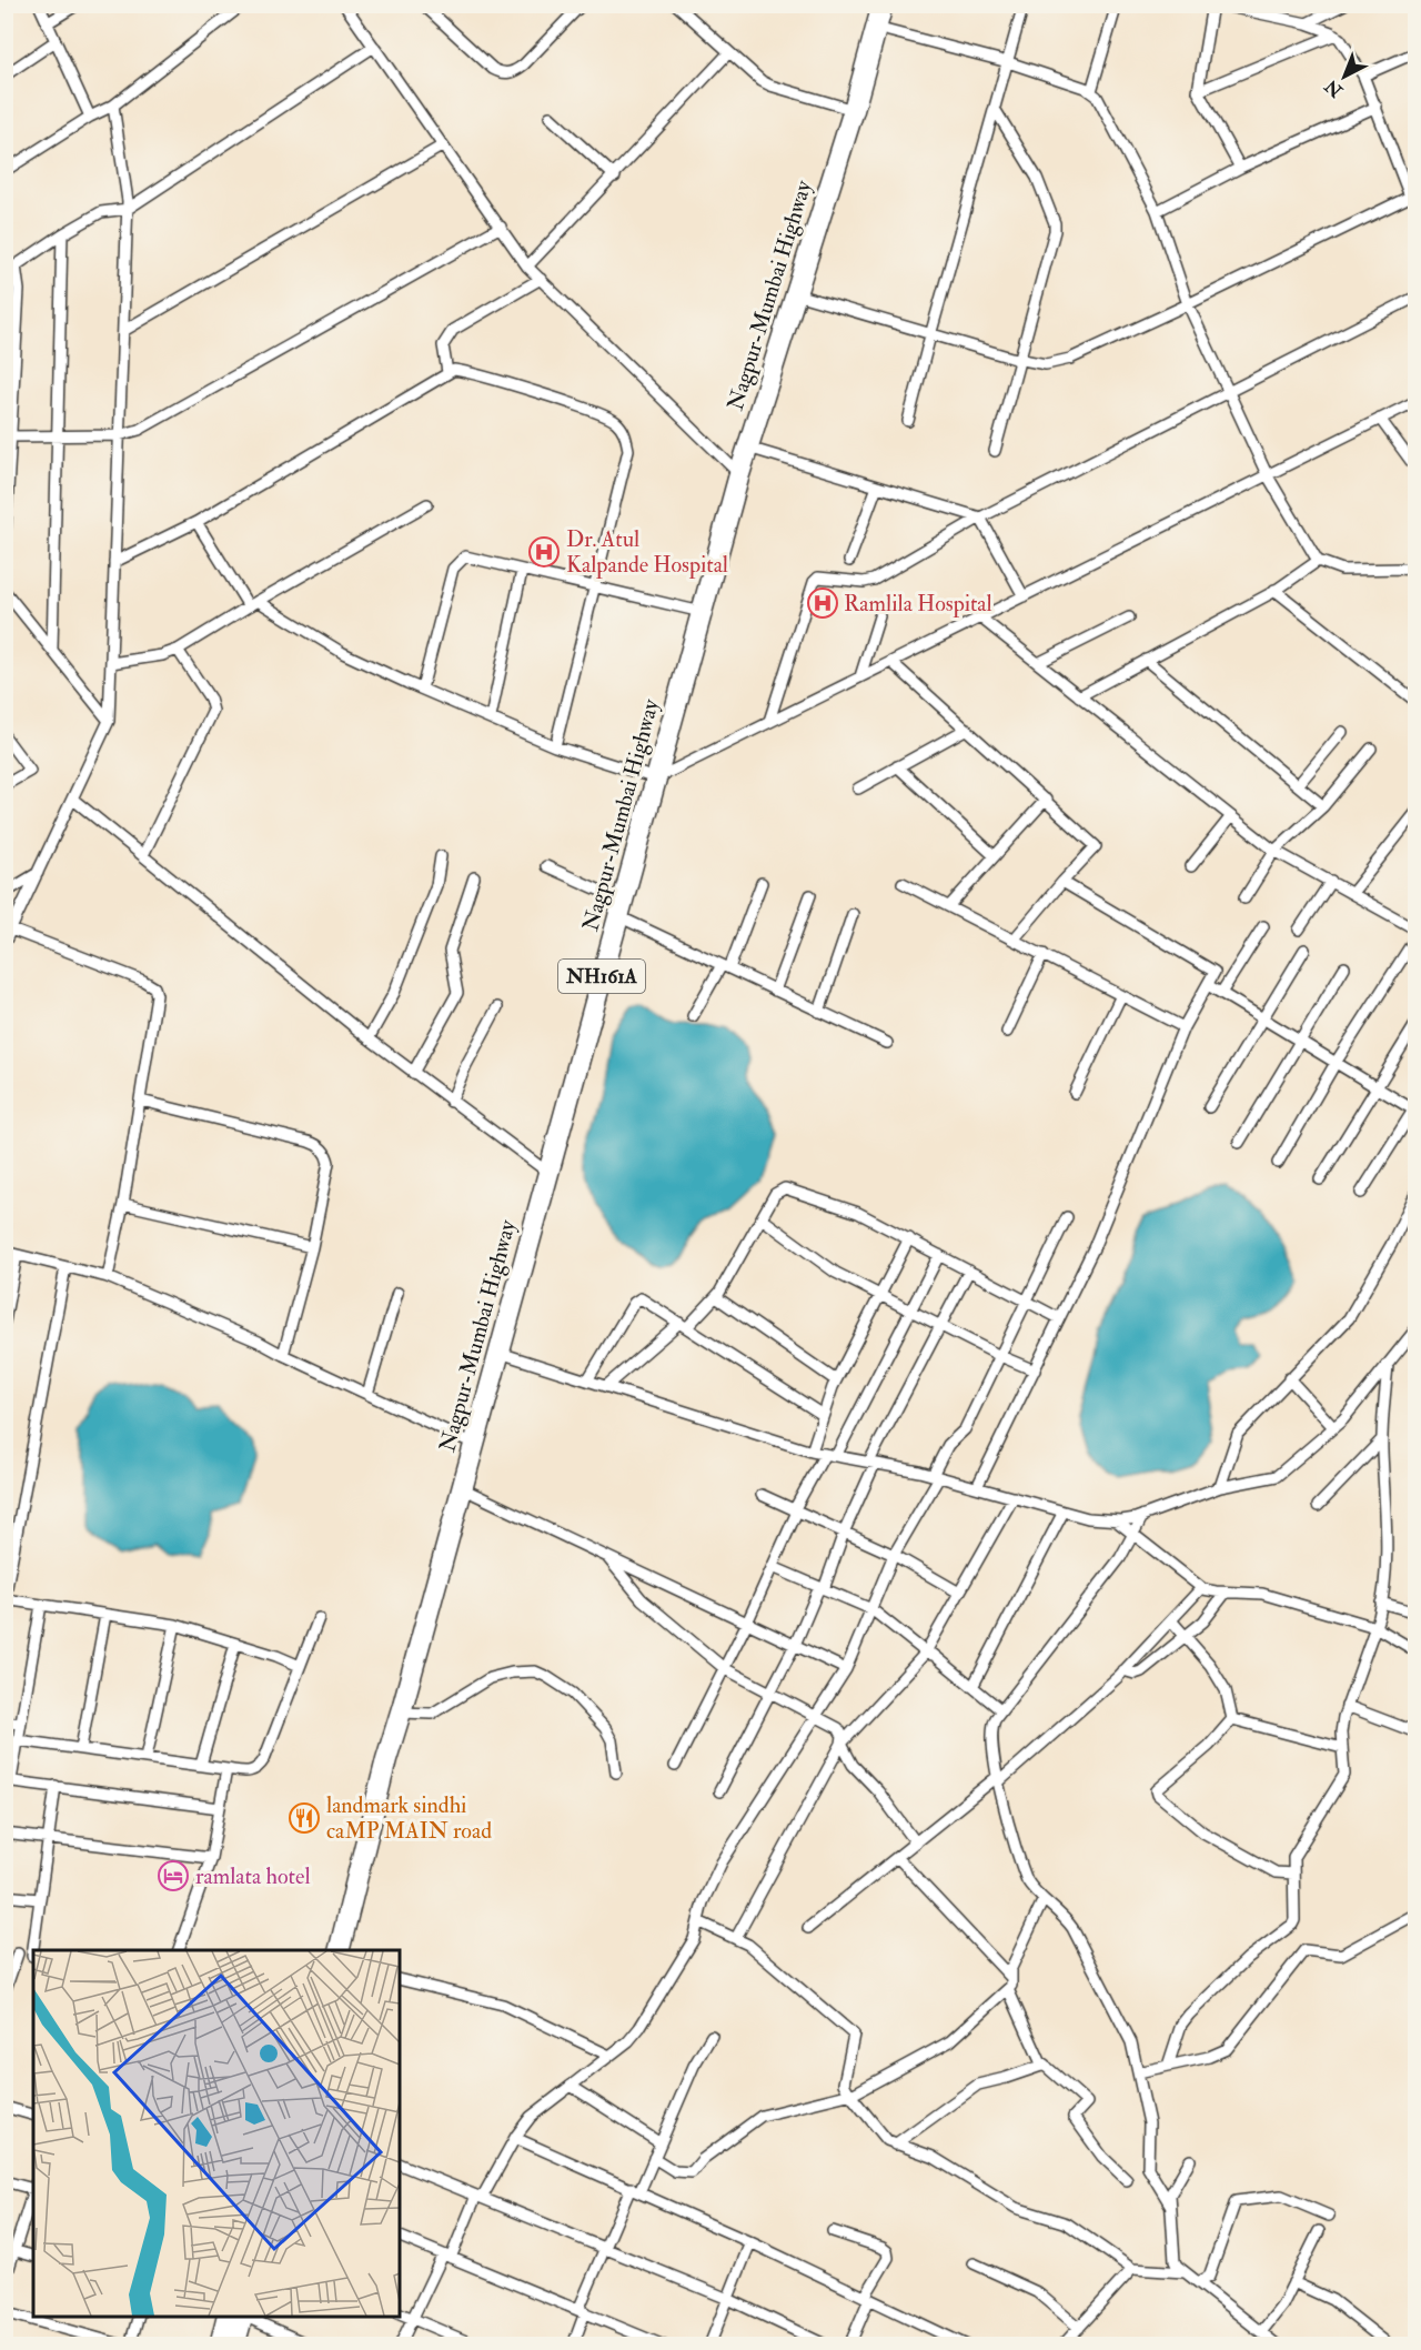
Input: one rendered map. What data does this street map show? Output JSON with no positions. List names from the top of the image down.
{
  "streets": {
    "highway": ["Nagpur-Mumbai Highway", "NH161A"]
  },
  "places": {
    "hospital": ["Dr. Atul Kalpande Hospital", "Ramlila Hospital"],
    "restaurant": ["landmark sindhi caMP MAIN road"],
    "hotel": ["ramlata hotel"]
  },
  "north": "bottom left"
}
